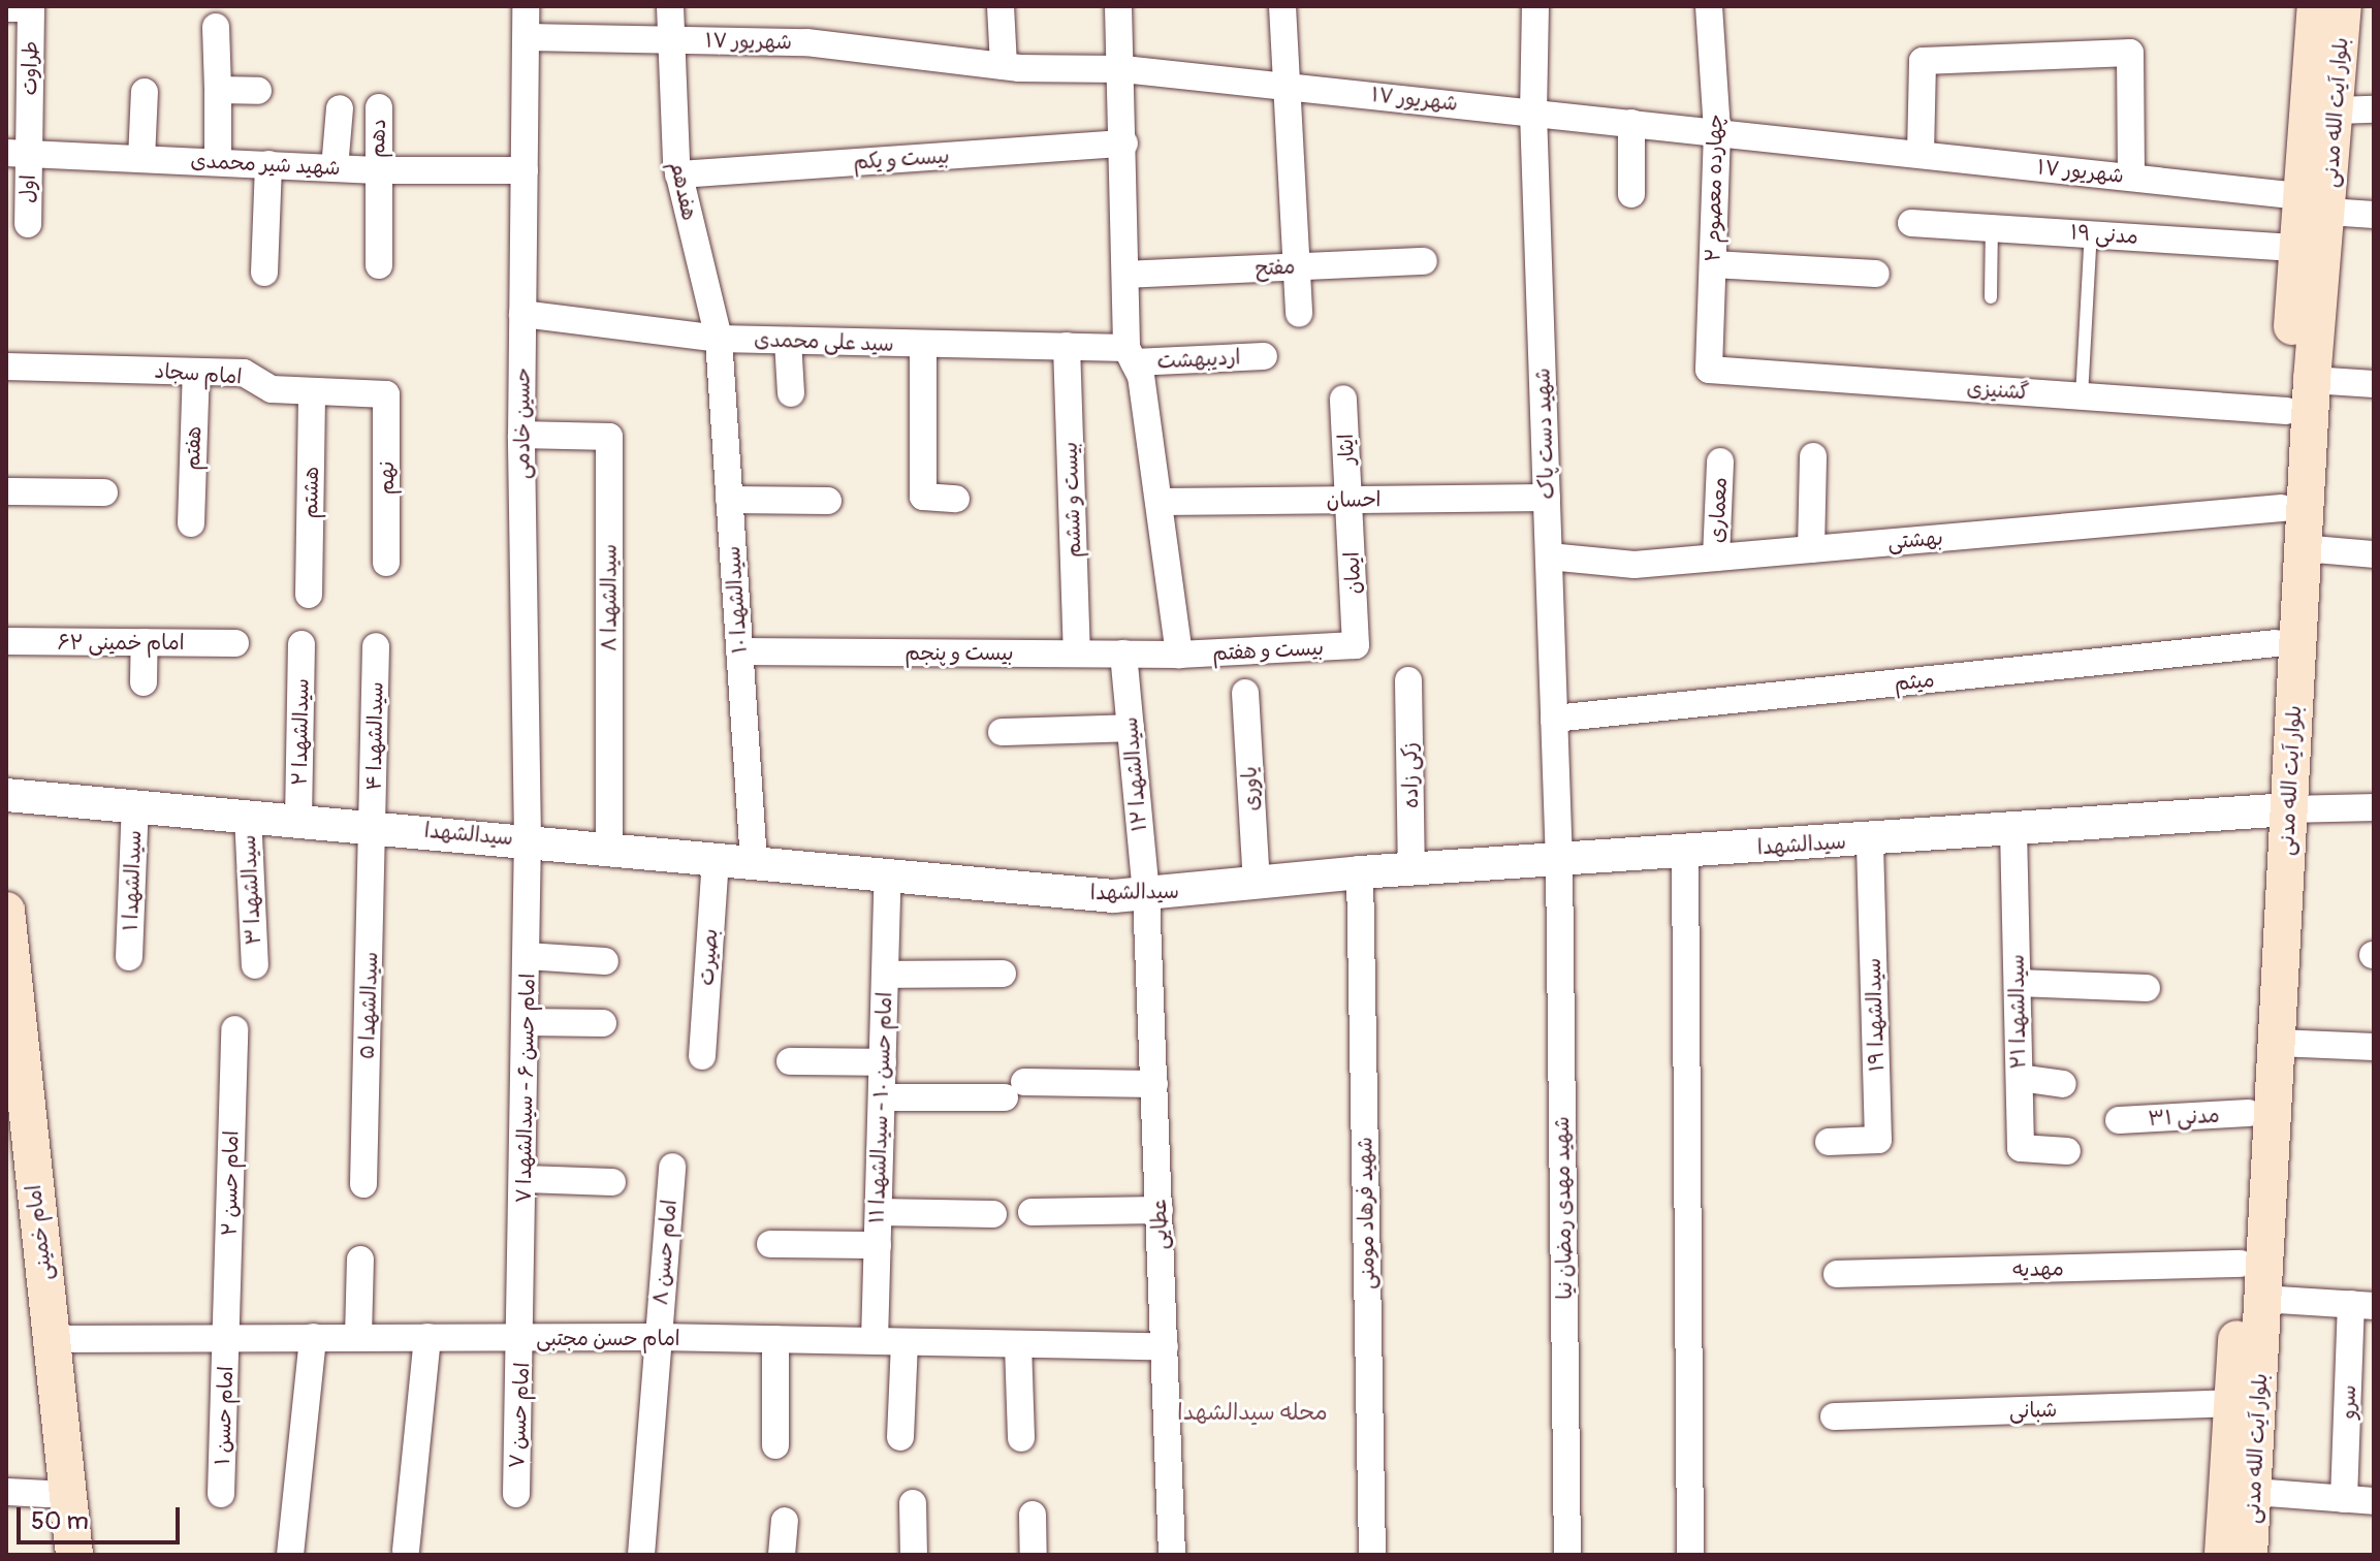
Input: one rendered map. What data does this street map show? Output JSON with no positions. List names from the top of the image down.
{
  "streets": {
    "main road": ["بلوار آیت الله مدنی", "امام خمینی"],
    "street": [
      "۱۷ شهریور",
      "طراوت",
      "دهم",
      "بیست و یکم",
      "شهید شیر محمدی",
      "چهارده معصوم ۲",
      "اول",
      "هفدهم",
      "مدنی ۱۹",
      "مفتح",
      "سید علی محمدی",
      "اردیبهشت",
      "امام سجاد",
      "گشنیزی",
      "حسین خادمی",
      "شهید دست پاک",
      "هفتم",
      "ایثار",
      "نهم",
      "هشتم",
      "بیست و ششم",
      "احسان",
      "معماری",
      "بهشتی",
      "ایمان",
      "سیدالشهدا ۸",
      "سیدالشهدا ۱۰",
      "امام خمینی ۶۲",
      "بیست و هفتم",
      "بیست و پنجم",
      "میثم",
      "سیدالشهدا ۲",
      "سیدالشهدا ۴",
      "سیدالشهدا ۱۲",
      "زکی زاده",
      "یاوری",
      "سیدالشهدا",
      "سیدالشهدا ۱",
      "سیدالشهدا ۳",
      "بصیرت",
      "سیدالشهدا ۵",
      "سیدالشهدا ۲۱",
      "سیدالشهدا ۱۹",
      "امام حسن ۶ - سیدالشهدا ۷",
      "امام حسن ۱۰ - سیدالشهدا ۱۱",
      "مدنی ۳۱",
      "امام حسن ۲",
      "شهید مهدی رمضان نیا",
      "شهید فرهاد مومنی",
      "عطایی",
      "امام حسن ۸",
      "مهدیه",
      "امام حسن مجتبی",
      "سرو",
      "شبانی",
      "امام حسن ۱",
      "امام حسن ۷"
    ]
  },
  "crossings": [
    ["۱۷ شهریور", "بلوار آیت الله مدنی"],
    ["۱۷ شهریور", "چهارده معصوم ۲"],
    ["۱۷ شهریور", "هفدهم"],
    ["۱۷ شهریور", "حسین خادمی"],
    ["۱۷ شهریور", "شهید دست پاک"],
    ["طراوت", "شهید شیر محمدی"],
    ["طراوت", "اول"],
    ["بلوار آیت الله مدنی", "مدنی ۱۹"],
    ["بلوار آیت الله مدنی", "گشنیزی"],
    ["بلوار آیت الله مدنی", "بهشتی"],
    ["بلوار آیت الله مدنی", "میثم"],
    ["بلوار آیت الله مدنی", "سیدالشهدا"],
    ["بلوار آیت الله مدنی", "مدنی ۳۱"],
    ["بلوار آیت الله مدنی", "مهدیه"],
    ["بلوار آیت الله مدنی", "شبانی"],
    ["دهم", "شهید شیر محمدی"],
    ["بیست و یکم", "هفدهم"],
    ["شهید شیر محمدی", "اول"],
    ["شهید شیر محمدی", "حسین خادمی"],
    ["چهارده معصوم ۲", "گشنیزی"],
    ["هفدهم", "سید علی محمدی"],
    ["هفدهم", "سیدالشهدا ۱۰"],
    ["سید علی محمدی", "اردیبهشت"],
    ["سید علی محمدی", "حسین خادمی"],
    ["سید علی محمدی", "بیست و ششم"],
    ["سید علی محمدی", "سیدالشهدا ۱۰"],
    ["امام سجاد", "هفتم"],
    ["امام سجاد", "نهم"],
    ["امام سجاد", "هشتم"],
    ["حسین خادمی", "سیدالشهدا ۸"],
    ["حسین خادمی", "سیدالشهدا"],
    ["حسین خادمی", "امام حسن ۶ - سیدالشهدا ۷"],
    ["شهید دست پاک", "احسان"],
    ["شهید دست پاک", "بهشتی"],
    ["شهید دست پاک", "میثم"],
    ["شهید دست پاک", "سیدالشهدا"],
    ["شهید دست پاک", "شهید مهدی رمضان نیا"],
    ["ایثار", "احسان"],
    ["ایثار", "ایمان"],
    ["بیست و ششم", "بیست و پنجم"],
    ["احسان", "ایمان"],
    ["معماری", "بهشتی"],
    ["ایمان", "بیست و هفتم"],
    ["سیدالشهدا ۸", "سیدالشهدا"],
    ["سیدالشهدا ۱۰", "بیست و پنجم"],
    ["سیدالشهدا ۱۰", "سیدالشهدا"],
    ["بیست و هفتم", "بیست و پنجم"],
    ["بیست و پنجم", "سیدالشهدا ۱۲"],
    ["سیدالشهدا ۲", "سیدالشهدا"],
    ["سیدالشهدا ۴", "سیدالشهدا"],
    ["سیدالشهدا ۴", "سیدالشهدا ۵"],
    ["سیدالشهدا ۱۲", "سیدالشهدا"],
    ["سیدالشهدا ۱۲", "عطایی"],
    ["زکی زاده", "سیدالشهدا"],
    ["یاوری", "سیدالشهدا"],
    ["سیدالشهدا", "سیدالشهدا ۱"],
    ["سیدالشهدا", "سیدالشهدا ۳"],
    ["سیدالشهدا", "بصیرت"],
    ["سیدالشهدا", "سیدالشهدا ۵"],
    ["سیدالشهدا", "سیدالشهدا ۲۱"],
    ["سیدالشهدا", "سیدالشهدا ۱۹"],
    ["سیدالشهدا", "امام حسن ۶ - سیدالشهدا ۷"],
    ["سیدالشهدا", "امام حسن ۱۰ - سیدالشهدا ۱۱"],
    ["سیدالشهدا", "شهید مهدی رمضان نیا"],
    ["سیدالشهدا", "شهید فرهاد مومنی"],
    ["سیدالشهدا", "عطایی"],
    ["امام حسن ۶ - سیدالشهدا ۷", "امام حسن مجتبی"],
    ["امام حسن ۶ - سیدالشهدا ۷", "امام حسن ۷"],
    ["امام حسن ۱۰ - سیدالشهدا ۱۱", "امام حسن مجتبی"],
    ["امام حسن ۲", "امام حسن مجتبی"],
    ["امام حسن ۲", "امام حسن ۱"],
    ["عطایی", "امام حسن مجتبی"],
    ["امام خمینی", "امام حسن مجتبی"],
    ["امام حسن ۸", "امام حسن مجتبی"],
    ["امام حسن مجتبی", "امام حسن ۱"],
    ["امام حسن مجتبی", "امام حسن ۷"]
  ],
  "districts": ["محله سیدالشهدا"],
  "scale_bar": "50 m"
}
